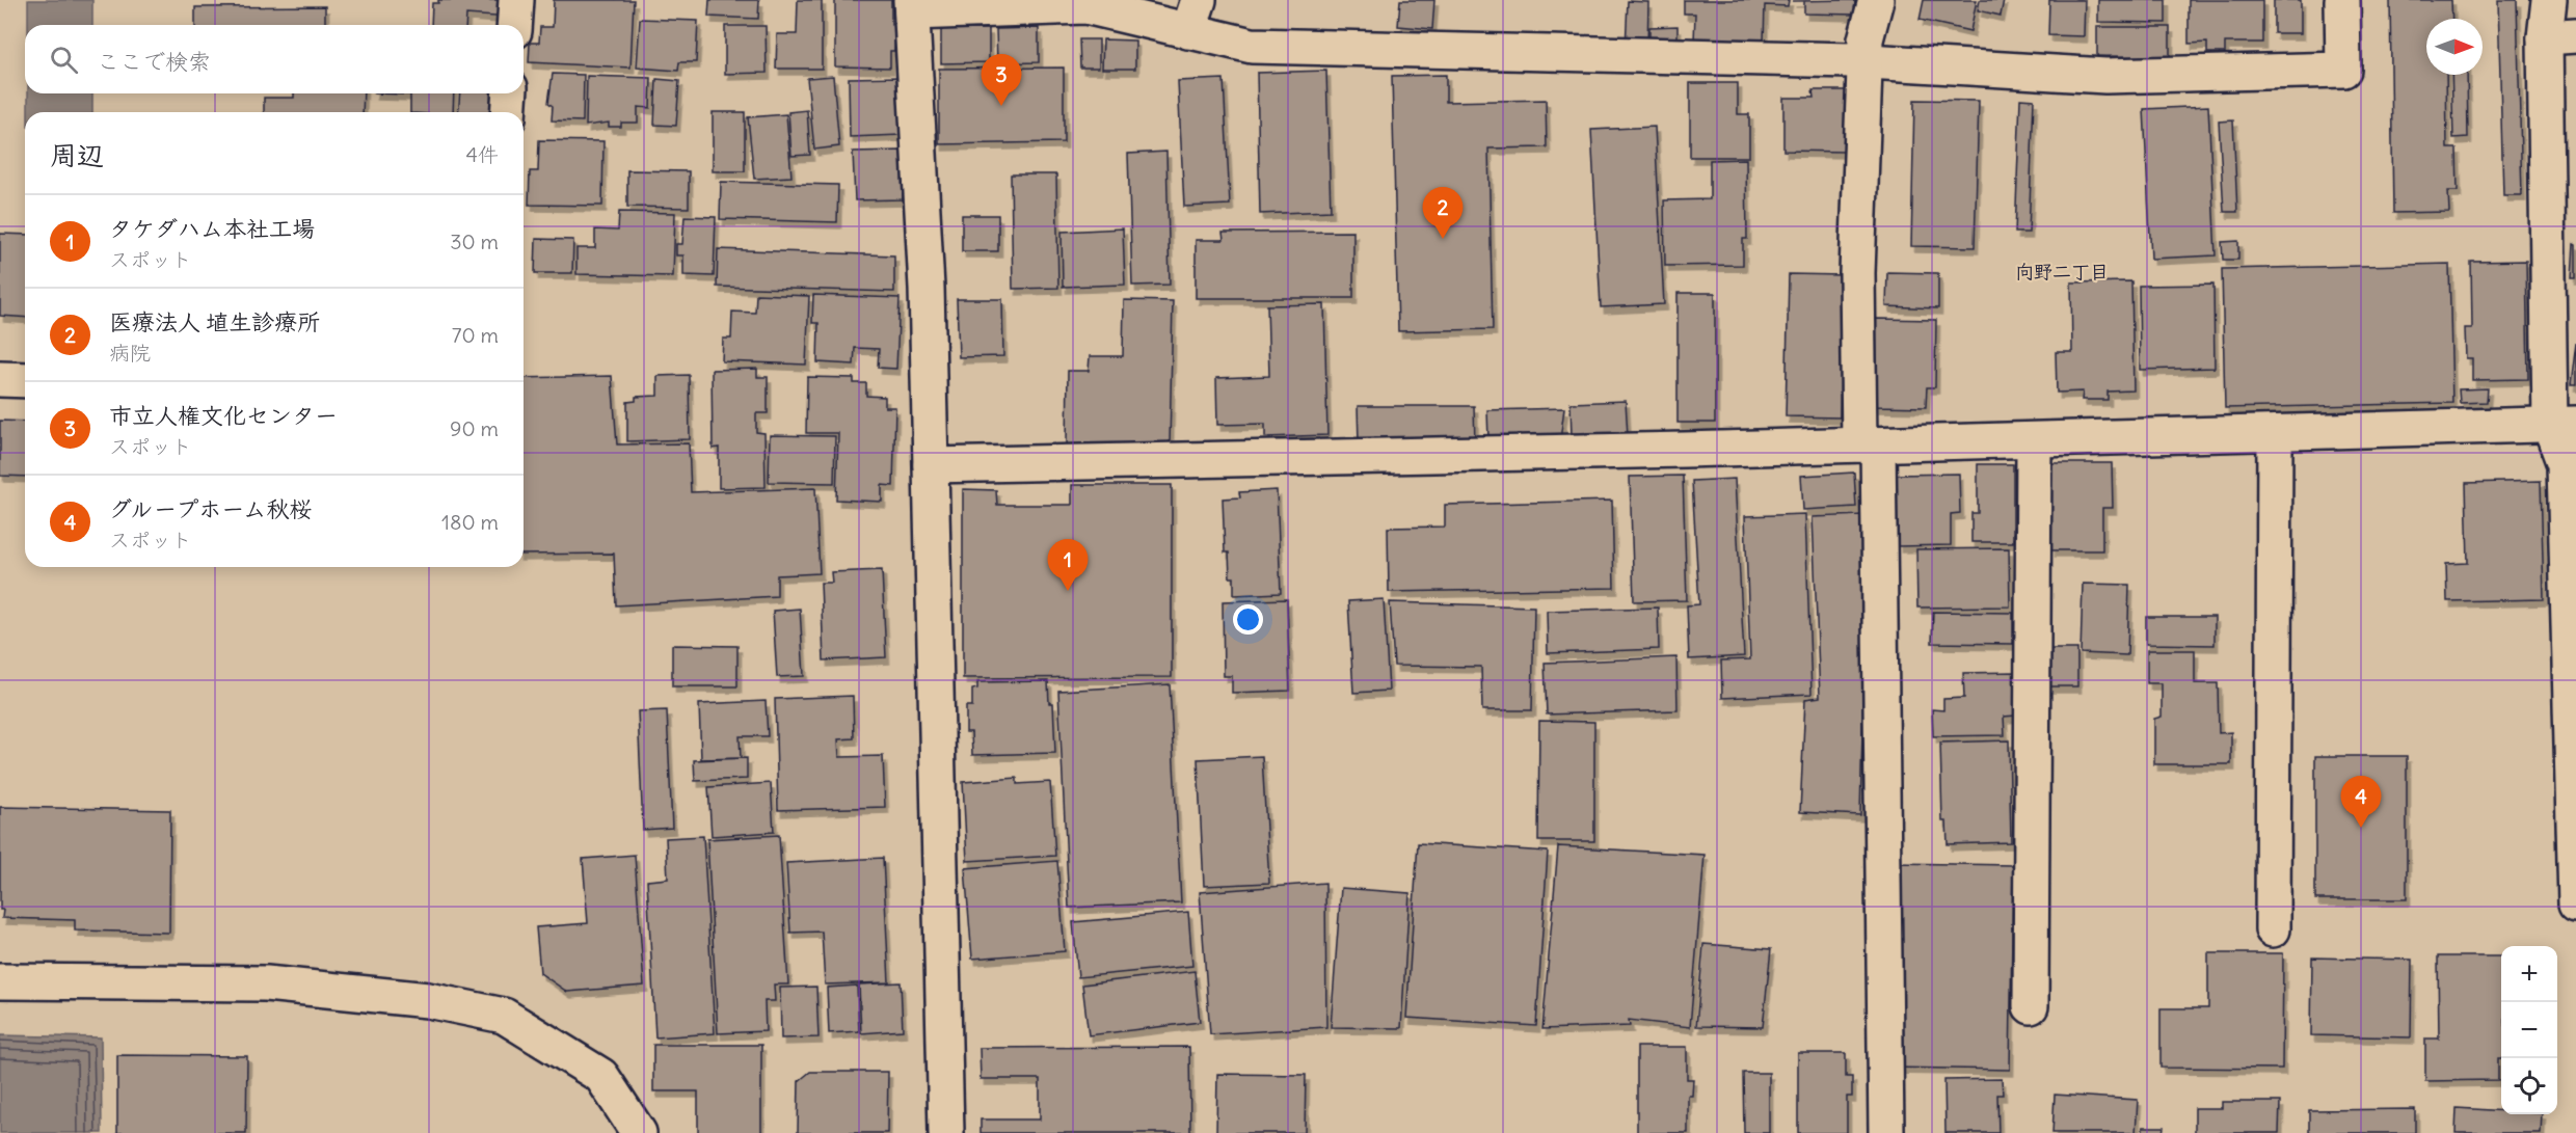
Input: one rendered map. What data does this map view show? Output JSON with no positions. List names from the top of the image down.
{
  "districts": ["向野二丁目"],
  "north": "right",
  "page": {
    "search": "ここで検索",
    "pins": [
      "3",
      "2",
      "1",
      "4"
    ],
    "heading": ["周辺", "4件"],
    "list": [
      {
        "mark": "1",
        "name": "タケダハム本社工場",
        "note": "スポット",
        "value": "30 m"
      },
      {
        "mark": "2",
        "name": "医療法人 埴生診療所",
        "note": "病院",
        "value": "70 m"
      },
      {
        "mark": "3",
        "name": "市立人権文化センター",
        "note": "スポット",
        "value": "90 m"
      },
      {
        "mark": "4",
        "name": "グループホーム秋桜",
        "note": "スポット",
        "value": "180 m"
      }
    ],
    "map_buttons": ["+", "−"]
  }
}
